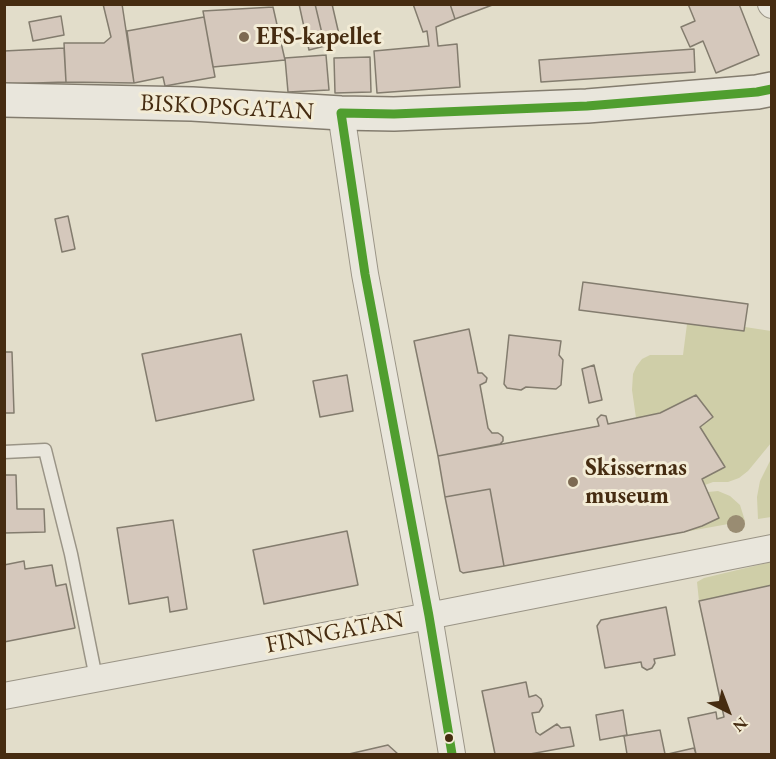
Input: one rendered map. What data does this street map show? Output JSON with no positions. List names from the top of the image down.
{
  "streets": {
    "street": ["BISKOPSGATAN", "FINNGATAN"]
  },
  "places": ["EFS-kapellet", "Skissernas museum"],
  "north": "bottom right"
}
